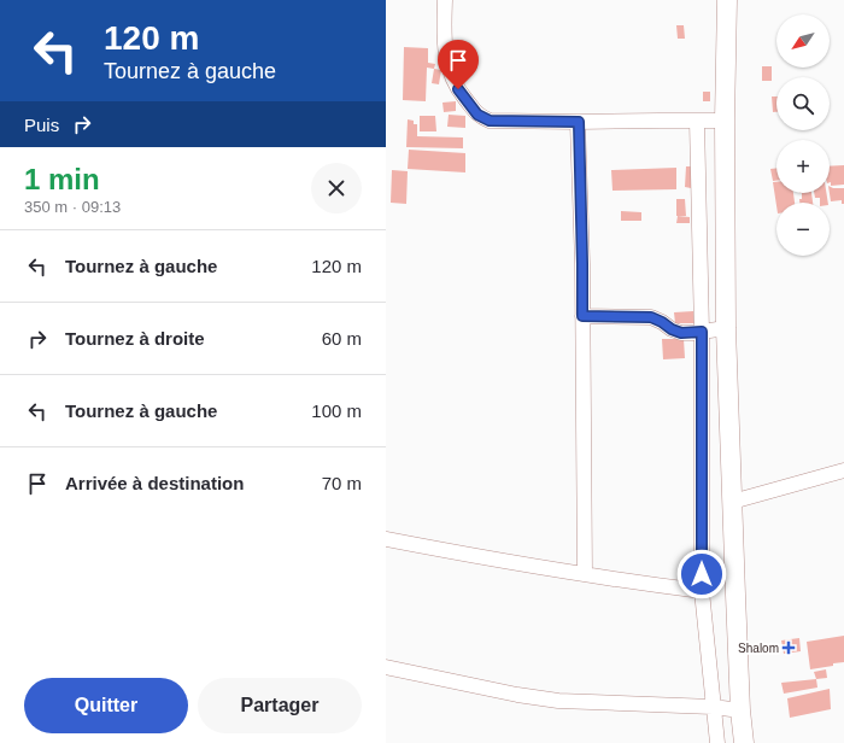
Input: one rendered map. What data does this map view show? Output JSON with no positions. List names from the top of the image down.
{
  "places": {
    "health": ["Shalom"]
  },
  "north": "bottom left",
  "page": {
    "turn": ["120 m", "Tournez à gauche"],
    "map_buttons": ["+", "−"],
    "then": "Puis",
    "heading": ["1 min", "350 m · 09:13"],
    "list": [
      {
        "name": "Tournez à gauche",
        "value": "120 m"
      },
      {
        "name": "Tournez à droite",
        "value": "60 m"
      },
      {
        "name": "Tournez à gauche",
        "value": "100 m"
      },
      {
        "name": "Arrivée à destination",
        "value": "70 m"
      }
    ],
    "buttons": ["Quitter", "Partager"]
  }
}
